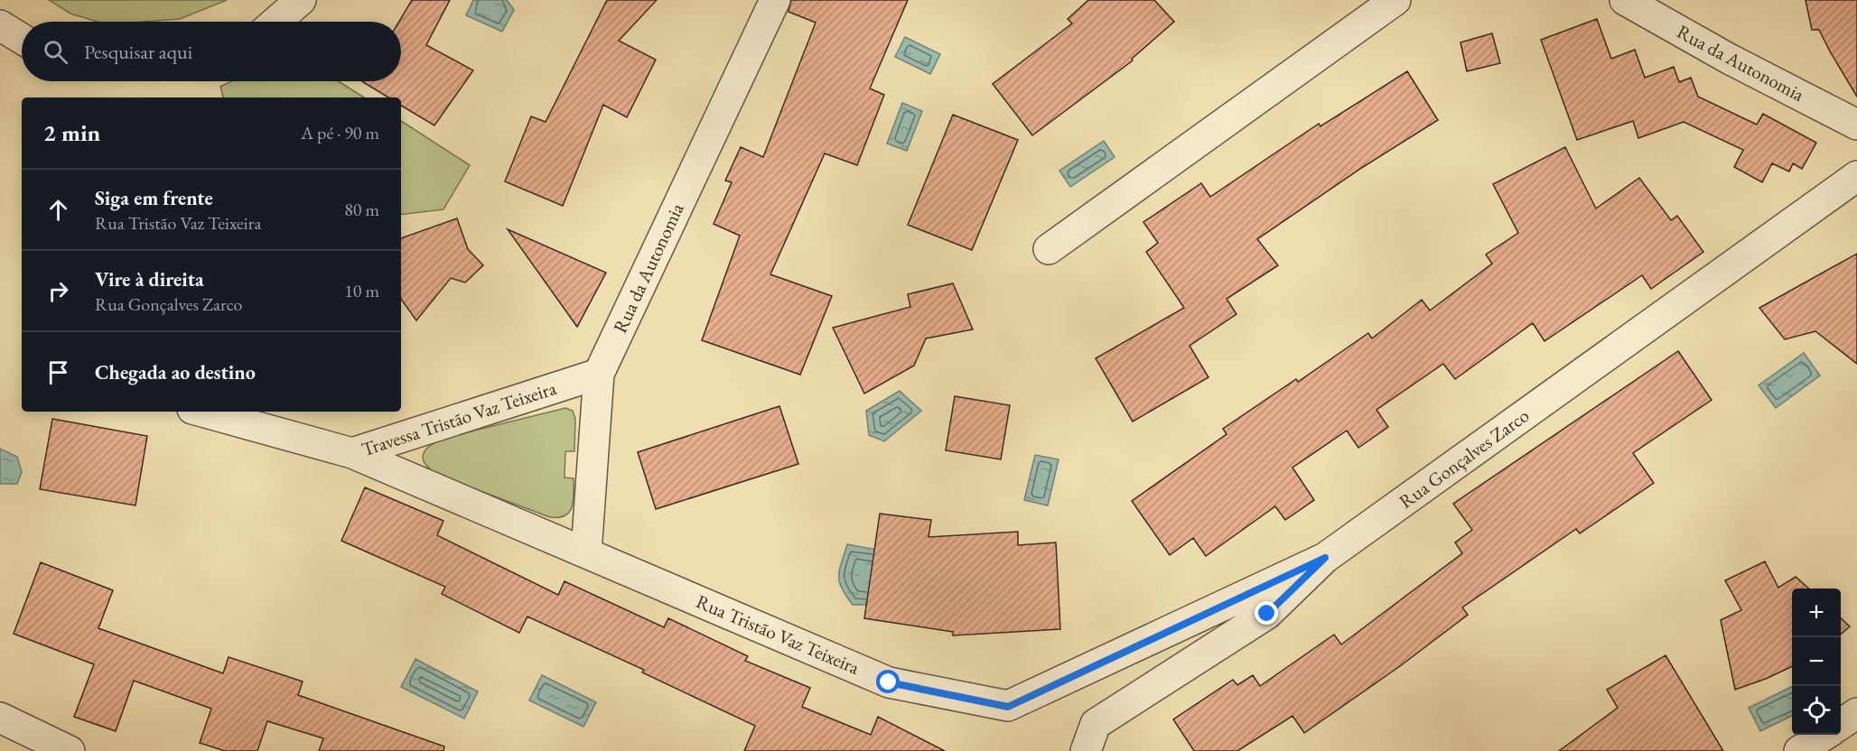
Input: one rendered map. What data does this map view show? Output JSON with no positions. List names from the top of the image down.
{
  "streets": {
    "street": [
      "Rua da Autonomia",
      "Travessa Tristão Vaz Teixeira",
      "Rua Gonçalves Zarco",
      "Rua Tristão Vaz Teixeira"
    ]
  },
  "crossings": [
    ["Rua da Autonomia", "Travessa Tristão Vaz Teixeira"],
    ["Rua da Autonomia", "Rua Tristão Vaz Teixeira"],
    ["Travessa Tristão Vaz Teixeira", "Rua Tristão Vaz Teixeira"],
    ["Rua Gonçalves Zarco", "Rua Tristão Vaz Teixeira"]
  ],
  "page": {
    "search": "Pesquisar aqui",
    "heading": ["2 min", "A pé · 90 m"],
    "list": [
      ["Siga em frente", "Rua Tristão Vaz Teixeira", "80 m"],
      ["Vire à direita", "Rua Gonçalves Zarco", "10 m"],
      "Chegada ao destino"
    ],
    "map_buttons": ["+", "−"]
  }
}
